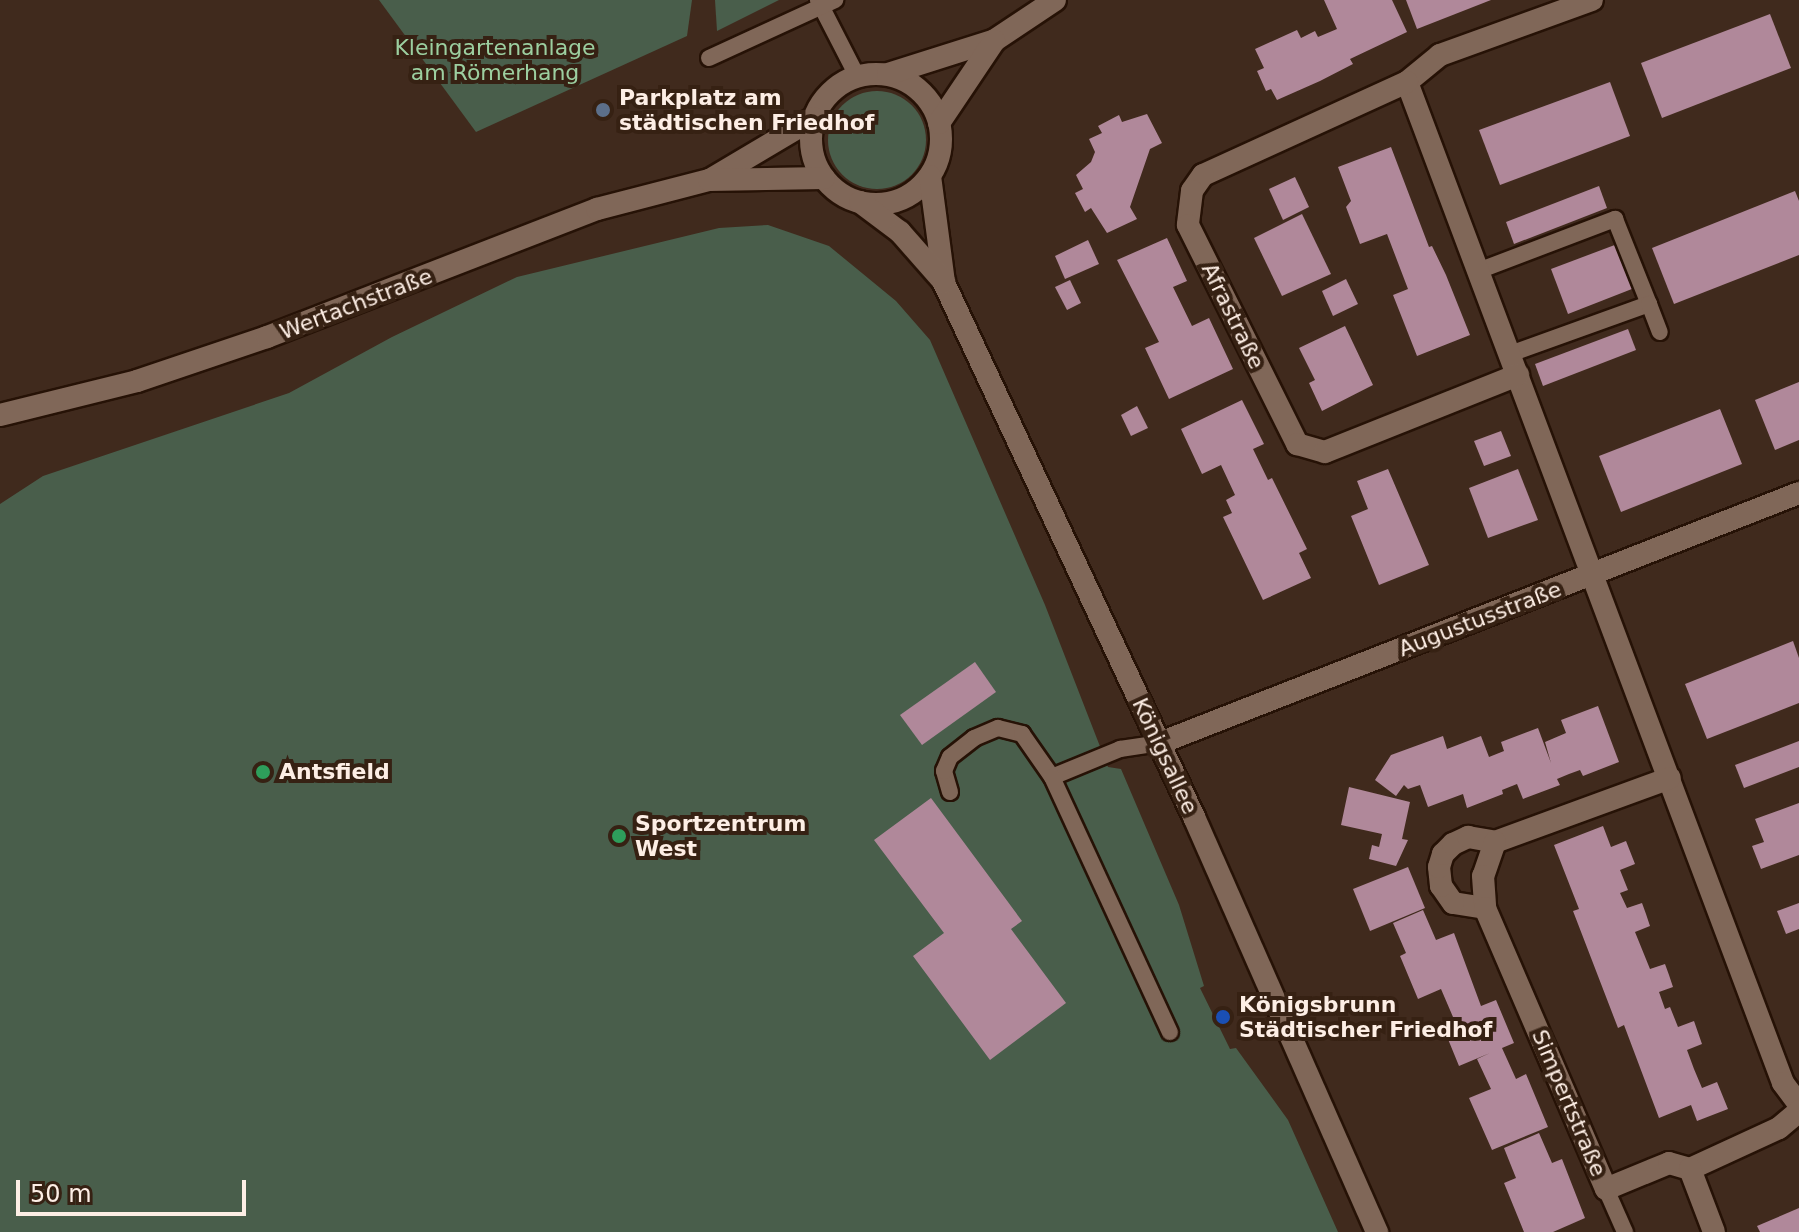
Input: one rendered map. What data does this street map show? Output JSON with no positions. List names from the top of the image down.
{
  "streets": {
    "street": [
      "Wertachstraße",
      "Afrastraße",
      "Augustusstraße",
      "Königsallee",
      "Simpertstraße"
    ]
  },
  "crossings": [
    ["Wertachstraße", "Königsallee"],
    ["Augustusstraße", "Königsallee"]
  ],
  "parks": ["Kleingartenanlage am Römerhang"],
  "places": [
    "Parkplatz am städtischen Friedhof",
    "Antsfield",
    "Sportzentrum West",
    "Königsbrunn Städtischer Friedhof"
  ],
  "scale_bar": "50 m"
}
